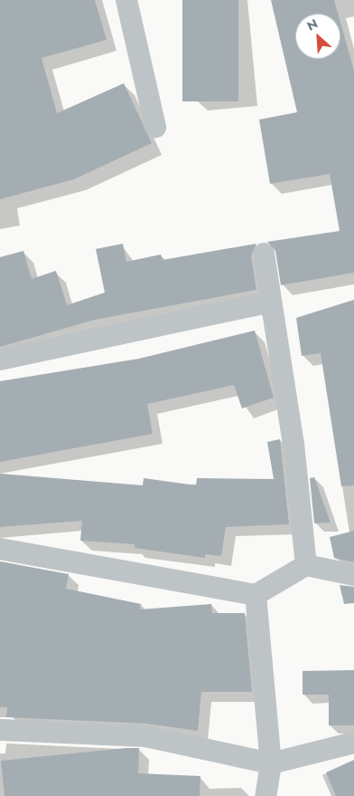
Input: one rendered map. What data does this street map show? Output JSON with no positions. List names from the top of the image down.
{
  "north": "top left"
}
